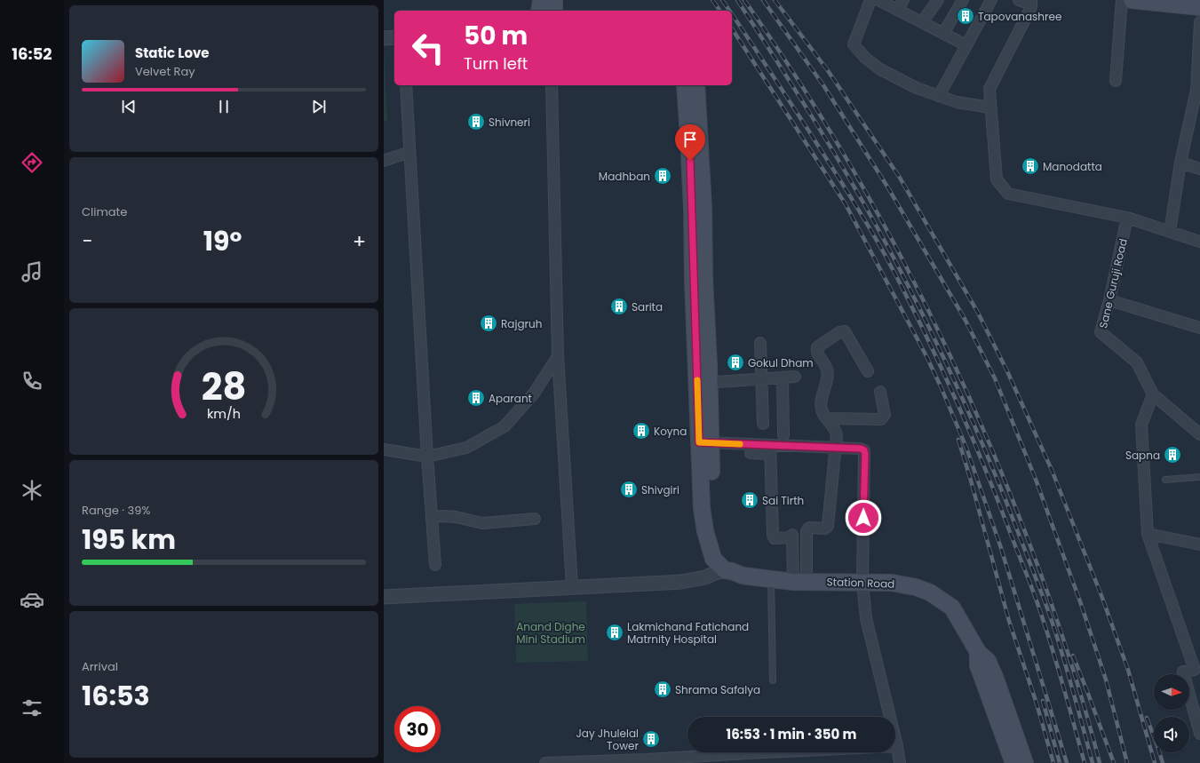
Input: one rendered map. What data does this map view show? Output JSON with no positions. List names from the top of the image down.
{
  "streets": {
    "main road": ["Station Road"],
    "street": ["Sane Guruji Road"]
  },
  "parks": ["Anand Dighe Mini Stadium"],
  "places": {
    "building": [
      "Tapovanashree",
      "Shivneri",
      "Manodatta",
      "Madhban",
      "Sarita",
      "Rajgruh",
      "Gokul Dham",
      "Aparant",
      "Koyna",
      "Sapna",
      "Shivgiri",
      "Sai Tirth",
      "Lakmichand Fatichand Matrnity Hospital",
      "Shrama Safalya",
      "Jay Jhulelal Tower"
    ]
  },
  "north": "right",
  "page": {
    "tabs": "16:52",
    "turn": ["50 m", "Turn left"],
    "song": ["Static Love", "Velvet Ray"],
    "tile": [
      "Climate",
      ["Range · 39%", "195 km"],
      ["Arrival", "16:53"]
    ],
    "heat": ["−", "19°", "+"],
    "limit": "30",
    "trip": "16:53 · 1 min · 350 m",
    "gauge": ["28", "km/h"]
  }
}
